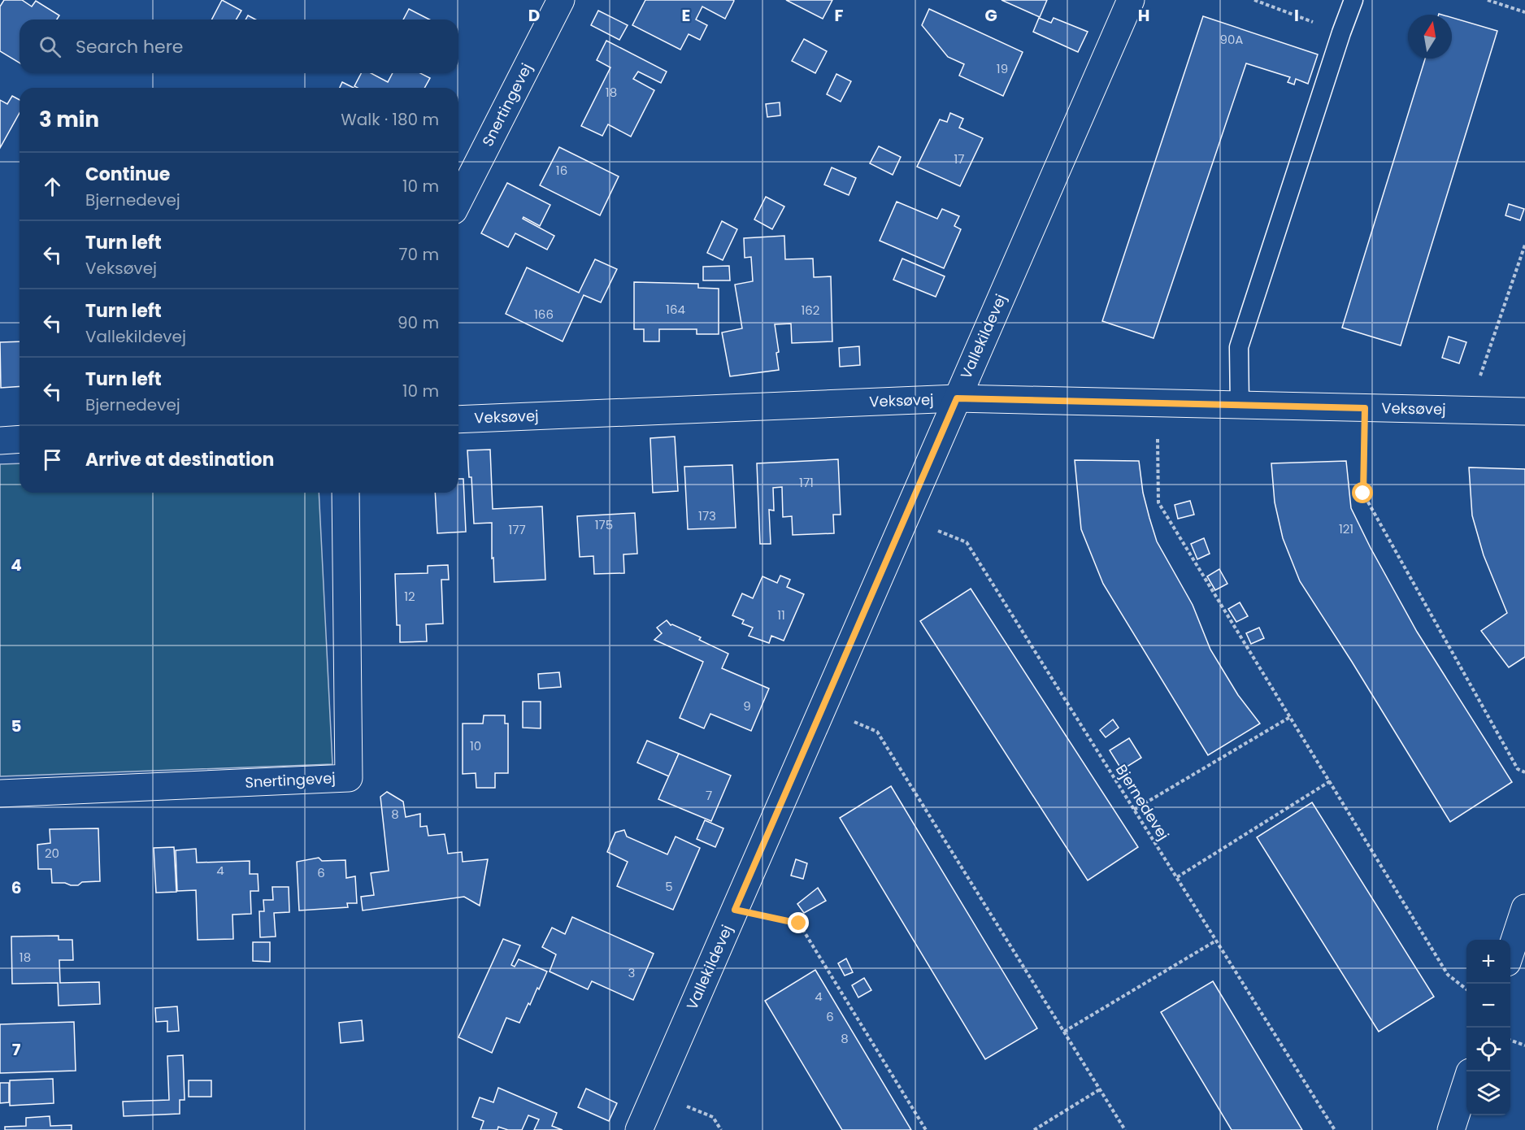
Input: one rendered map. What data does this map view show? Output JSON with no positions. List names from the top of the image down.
{
  "streets": {
    "street": ["Snertingevej", "Vallekildevej", "Veksøvej"],
    "path": ["Bjernedevej"]
  },
  "crossings": [
    ["Vallekildevej", "Veksøvej"],
    ["Vallekildevej", "Bjernedevej"]
  ],
  "house_numbers": [
    "90A",
    "19",
    "18",
    "17",
    "16",
    "164",
    "162",
    "166",
    "171",
    "173",
    "175",
    "121",
    "177",
    "12",
    "11",
    "9",
    "10",
    "7",
    "8",
    "20",
    "4",
    "6",
    "5",
    "18",
    "3",
    "4",
    "6",
    "8"
  ],
  "north": "top",
  "page": {
    "search": "Search here",
    "heading": ["3 min", "Walk · 180 m"],
    "list": [
      ["Continue", "Bjernedevej", "10 m"],
      ["Turn left", "Veksøvej", "70 m"],
      ["Turn left", "Vallekildevej", "90 m"],
      ["Turn left", "Bjernedevej", "10 m"],
      "Arrive at destination"
    ],
    "map_buttons": ["+", "−"]
  },
  "grid": {
    "columns": [
      "D",
      "E",
      "F",
      "G",
      "H",
      "I"
    ],
    "rows": [
      "4",
      "5",
      "6",
      "7"
    ]
  }
}
